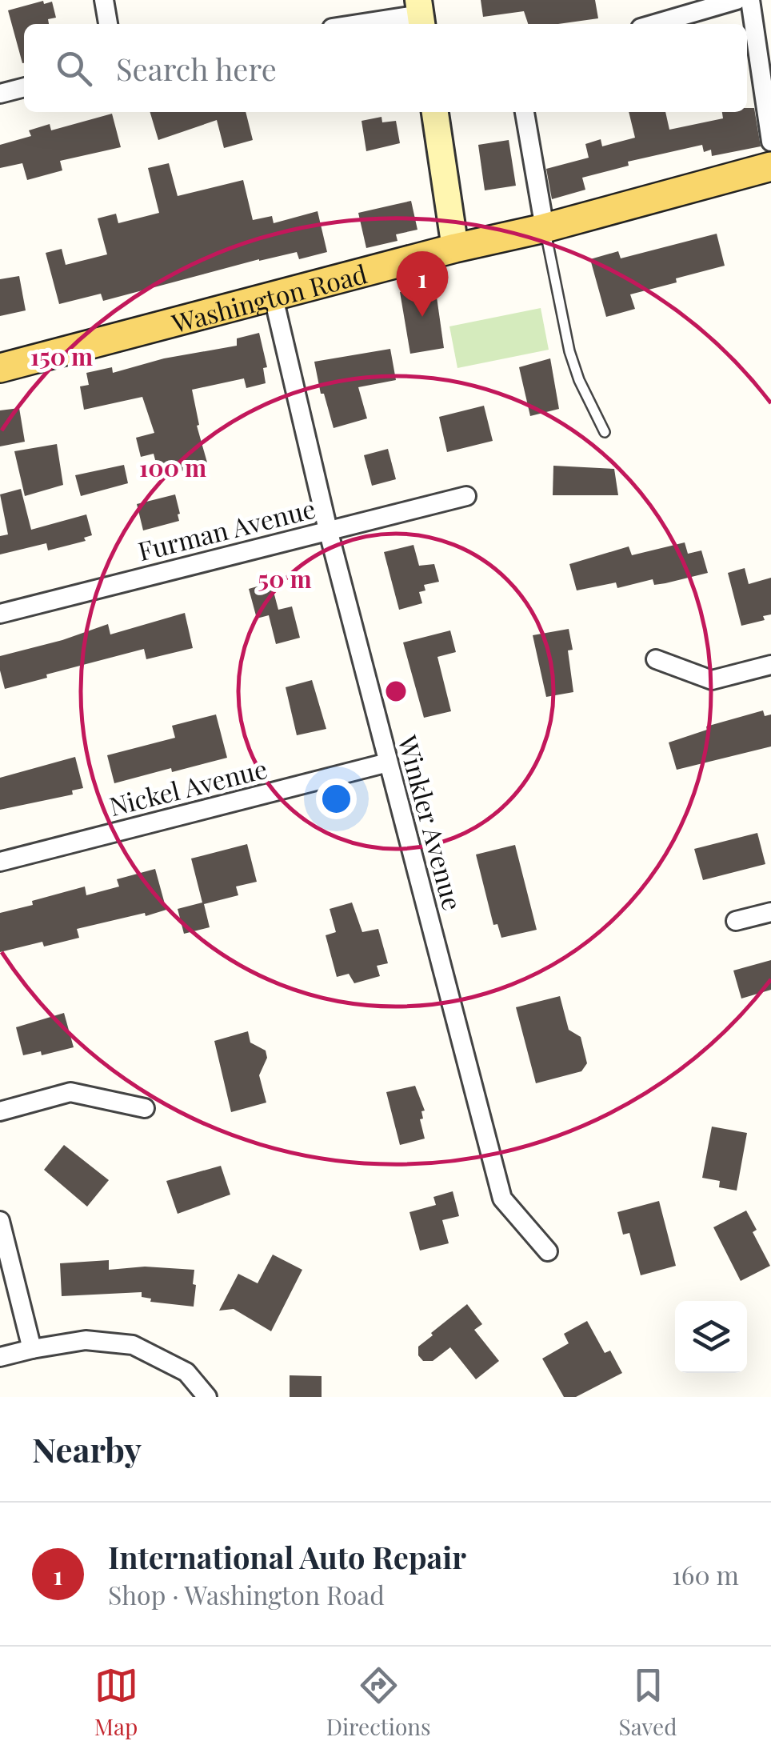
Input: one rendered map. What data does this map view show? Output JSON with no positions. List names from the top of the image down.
{
  "streets": {
    "main road": ["Washington Road"],
    "street": ["Furman Avenue", "Nickel Avenue", "Winkler Avenue"]
  },
  "crossings": [
    ["Washington Road", "Winkler Avenue"],
    ["Furman Avenue", "Winkler Avenue"],
    ["Nickel Avenue", "Winkler Avenue"]
  ],
  "page": {
    "search": "Search here",
    "pins": "1",
    "heading": "Nearby",
    "list": [
      {
        "mark": "1",
        "name": "International Auto Repair",
        "note": "Shop · Washington Road",
        "value": "160 m"
      }
    ],
    "nav": ["Map", "Directions", "Saved"]
  },
  "rings": ["150 m", "100 m", "50 m"]
}
